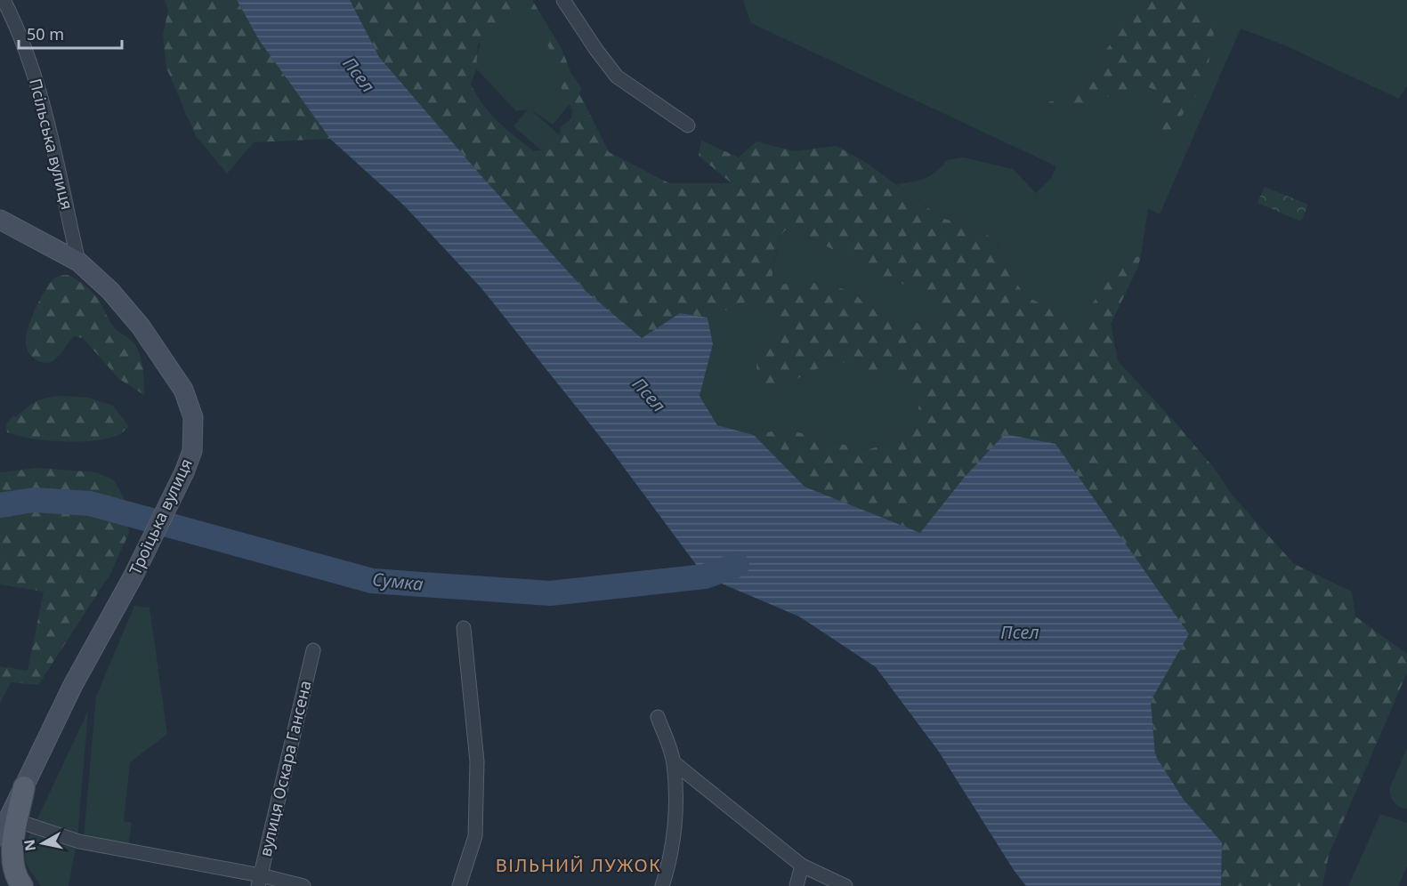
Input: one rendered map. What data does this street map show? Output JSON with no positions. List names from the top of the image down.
{
  "streets": {
    "main road": ["Троїцька вулиця"],
    "street": ["Псільська вулиця", "вулиця Оскара Гансена"]
  },
  "crossings": [
    ["Псільська вулиця", "Троїцька вулиця"]
  ],
  "districts": ["ВІЛЬНИЙ ЛУЖОК"],
  "water": ["Псел", "Сумка"],
  "scale_bar": "50 m",
  "north": "left"
}
